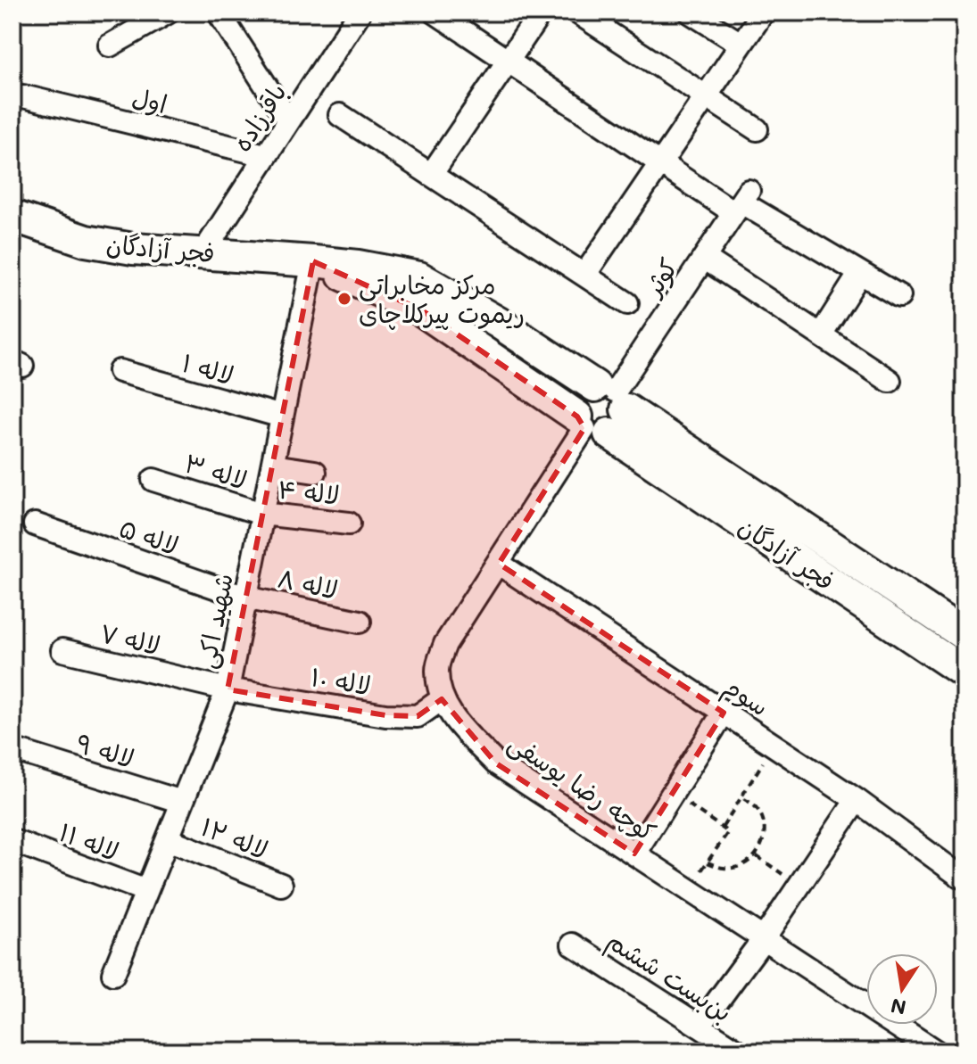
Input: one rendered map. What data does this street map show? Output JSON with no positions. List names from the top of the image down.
{
  "streets": {
    "street": [
      "اول",
      "باقرزاده",
      "فجر آزادگان",
      "کوثر",
      "لاله ۱",
      "لاله ۳",
      "لاله ۴",
      "لاله ۵",
      "لاله ۸",
      "شهید اکی",
      "لاله ۷",
      "لاله ۱۰",
      "سوم",
      "لاله ۹",
      "کوچه رضا یوسفی",
      "لاله ۱۲",
      "لاله ۱۱",
      "بن‌بست ششم"
    ]
  },
  "crossings": [
    ["اول", "باقرزاده"],
    ["باقرزاده", "فجر آزادگان"],
    ["فجر آزادگان", "کوثر"],
    ["فجر آزادگان", "شهید اکی"],
    ["فجر آزادگان", "کوچه رضا یوسفی"],
    ["لاله ۱", "شهید اکی"],
    ["لاله ۳", "لاله ۴"],
    ["لاله ۳", "شهید اکی"],
    ["لاله ۴", "شهید اکی"],
    ["لاله ۵", "لاله ۸"],
    ["لاله ۵", "شهید اکی"],
    ["لاله ۸", "شهید اکی"],
    ["شهید اکی", "لاله ۷"],
    ["شهید اکی", "لاله ۱۰"],
    ["شهید اکی", "لاله ۹"],
    ["شهید اکی", "لاله ۱۲"],
    ["شهید اکی", "لاله ۱۱"],
    ["لاله ۷", "لاله ۱۰"],
    ["لاله ۱۰", "کوچه رضا یوسفی"],
    ["سوم", "کوچه رضا یوسفی"]
  ],
  "places": ["مرکز مخابراتی ریموت پیرکلاچای"],
  "north": "bottom"
}
